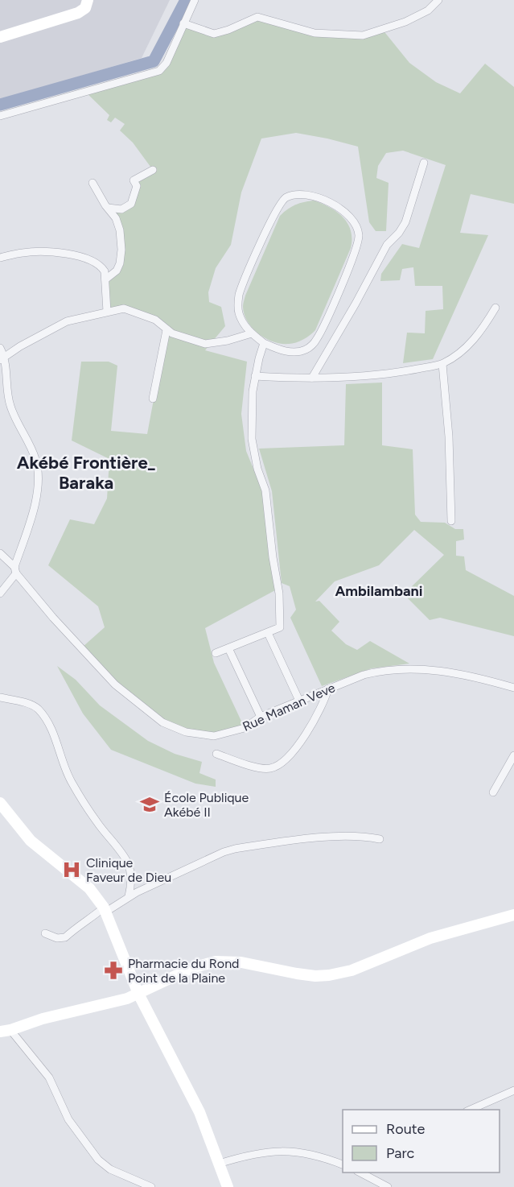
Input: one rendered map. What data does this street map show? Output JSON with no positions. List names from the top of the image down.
{
  "streets": {
    "street": ["Rue Maman Veve"]
  },
  "districts": ["Akébé Frontière_ Baraka", "Ambilambani"],
  "places": {
    "school or university": ["École Publique Akébé II"],
    "hospital": ["Clinique Faveur de Dieu"],
    "pharmacy": ["Pharmacie du Rond Point de la Plaine"]
  },
  "legend": ["Route", "Parc"]
}
